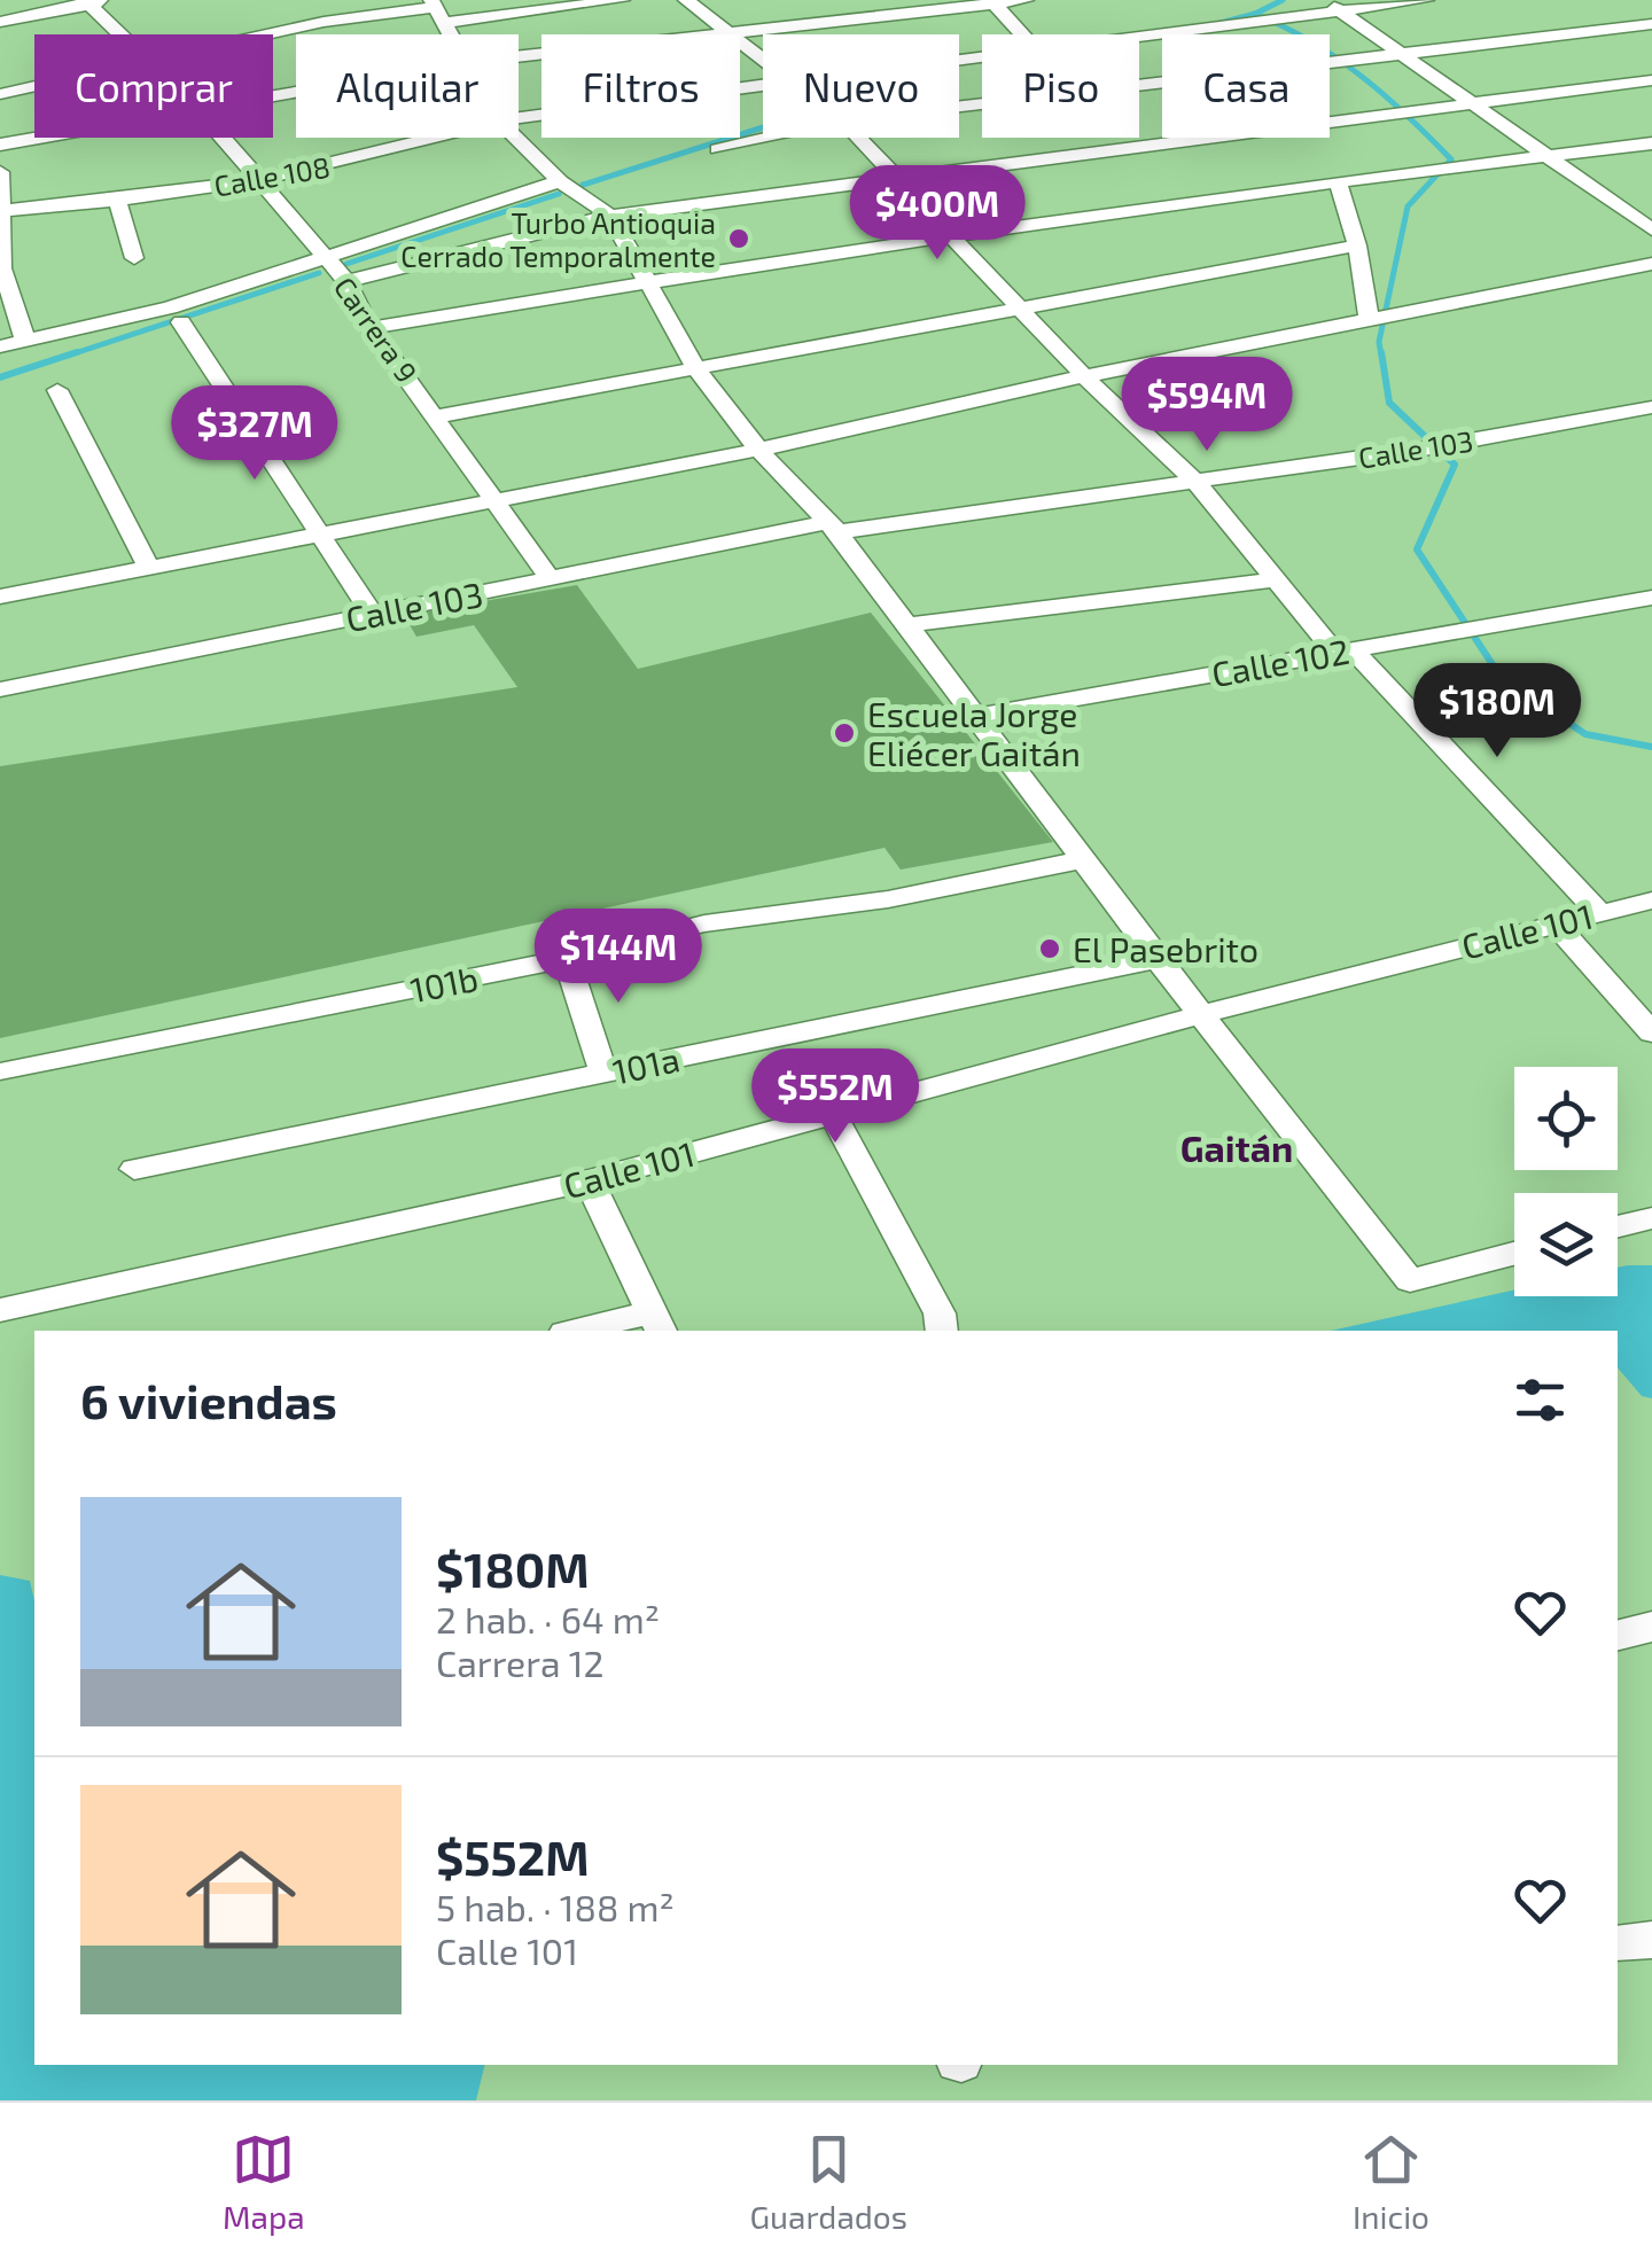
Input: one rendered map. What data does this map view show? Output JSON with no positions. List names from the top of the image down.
{
  "streets": {
    "street": [
      "Calle 108",
      "Carrera 9",
      "Calle 103",
      "Calle 102",
      "Calle 101",
      "101b",
      "101a"
    ]
  },
  "crossings": [
    ["Calle 108", "Carrera 9"],
    ["Carrera 9", "Calle 103"]
  ],
  "districts": ["Gaitán"],
  "places": ["Turbo Antioquia Cerrado Temporalmente", "Escuela Jorge Eliécer Gaitán", "El Pasebrito"],
  "page": {
    "chip": [
      "Comprar",
      "Alquilar",
      "Filtros",
      "Nuevo",
      "Piso",
      "Casa"
    ],
    "price": [
      "$400M",
      "$594M",
      "$327M",
      "$180M",
      "$144M",
      "$552M"
    ],
    "heading": "6 viviendas",
    "list": [
      {
        "name": "$180M",
        "note": "2 hab. · 64 m² · Carrera 12"
      },
      {
        "name": "$552M",
        "note": "5 hab. · 188 m² · Calle 101"
      }
    ],
    "tabs": ["Mapa", "Guardados", "Inicio"]
  }
}
